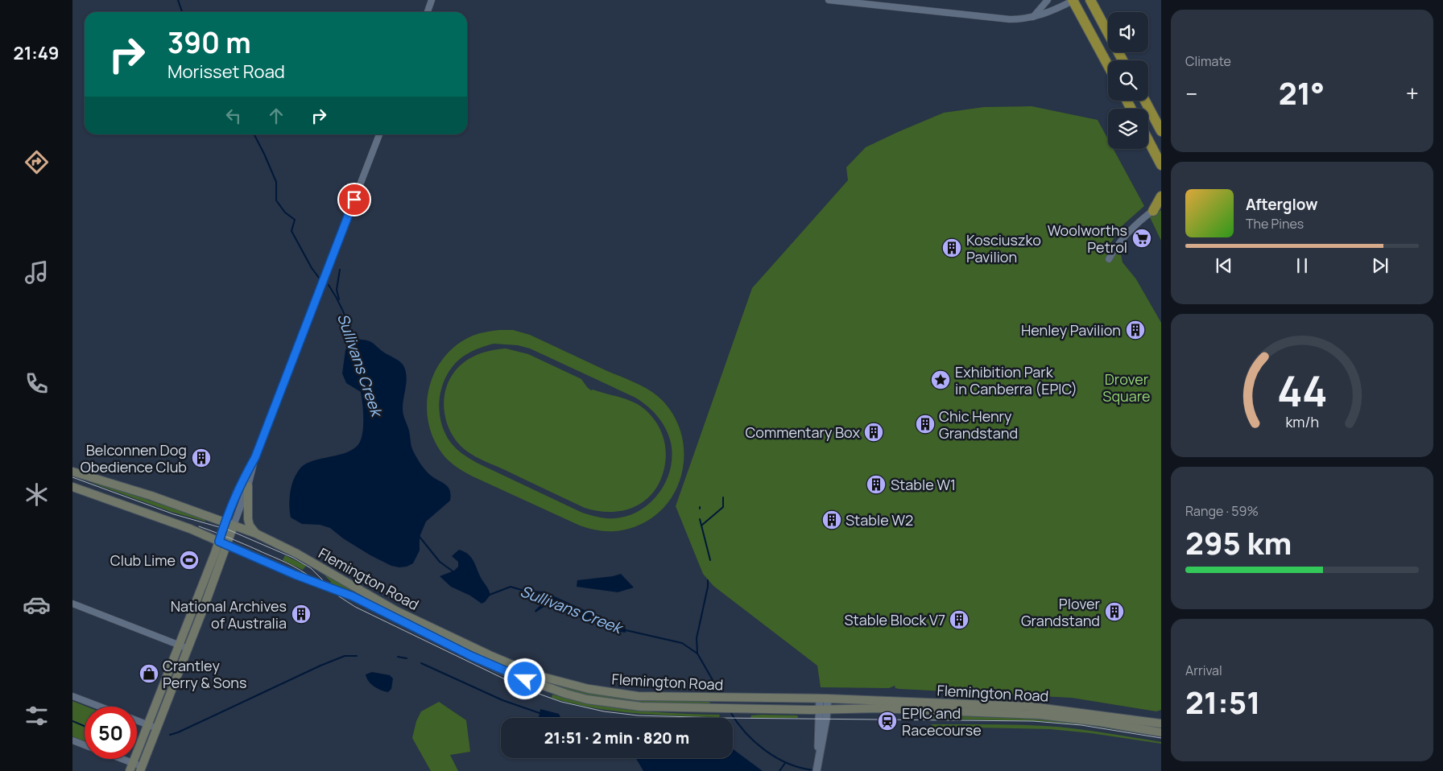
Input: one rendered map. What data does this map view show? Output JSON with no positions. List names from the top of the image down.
{
  "streets": {
    "main road": ["Flemington Road"]
  },
  "water": ["Sullivans Creek"],
  "parks": ["Drover Square"],
  "places": {
    "supermarket": ["Woolworths Petrol"],
    "building": [
      "Kosciuszko Pavilion",
      "Henley Pavilion",
      "Chic Henry Grandstand",
      "Commentary Box",
      "Belconnen Dog Obedience Club",
      "Stable W1",
      "Stable W2",
      "Plover Grandstand",
      "National Archives of Australia",
      "Stable Block V7"
    ],
    "place": ["Exhibition Park in Canberra (EPIC)"],
    "sports": ["Club Lime"],
    "shop": ["Crantley Perry & Sons"],
    "station": ["EPIC and Racecourse"]
  },
  "page": {
    "tabs": "21:49",
    "tile": [
      "Climate",
      ["Range · 59%", "295 km"],
      ["Arrival", "21:51"]
    ],
    "turn": ["390 m", "Morisset Road"],
    "heat": ["−", "21°", "+"],
    "song": ["Afterglow", "The Pines"],
    "limit": "50",
    "trip": "21:51 · 2 min · 820 m",
    "gauge": ["44", "km/h"]
  }
}
